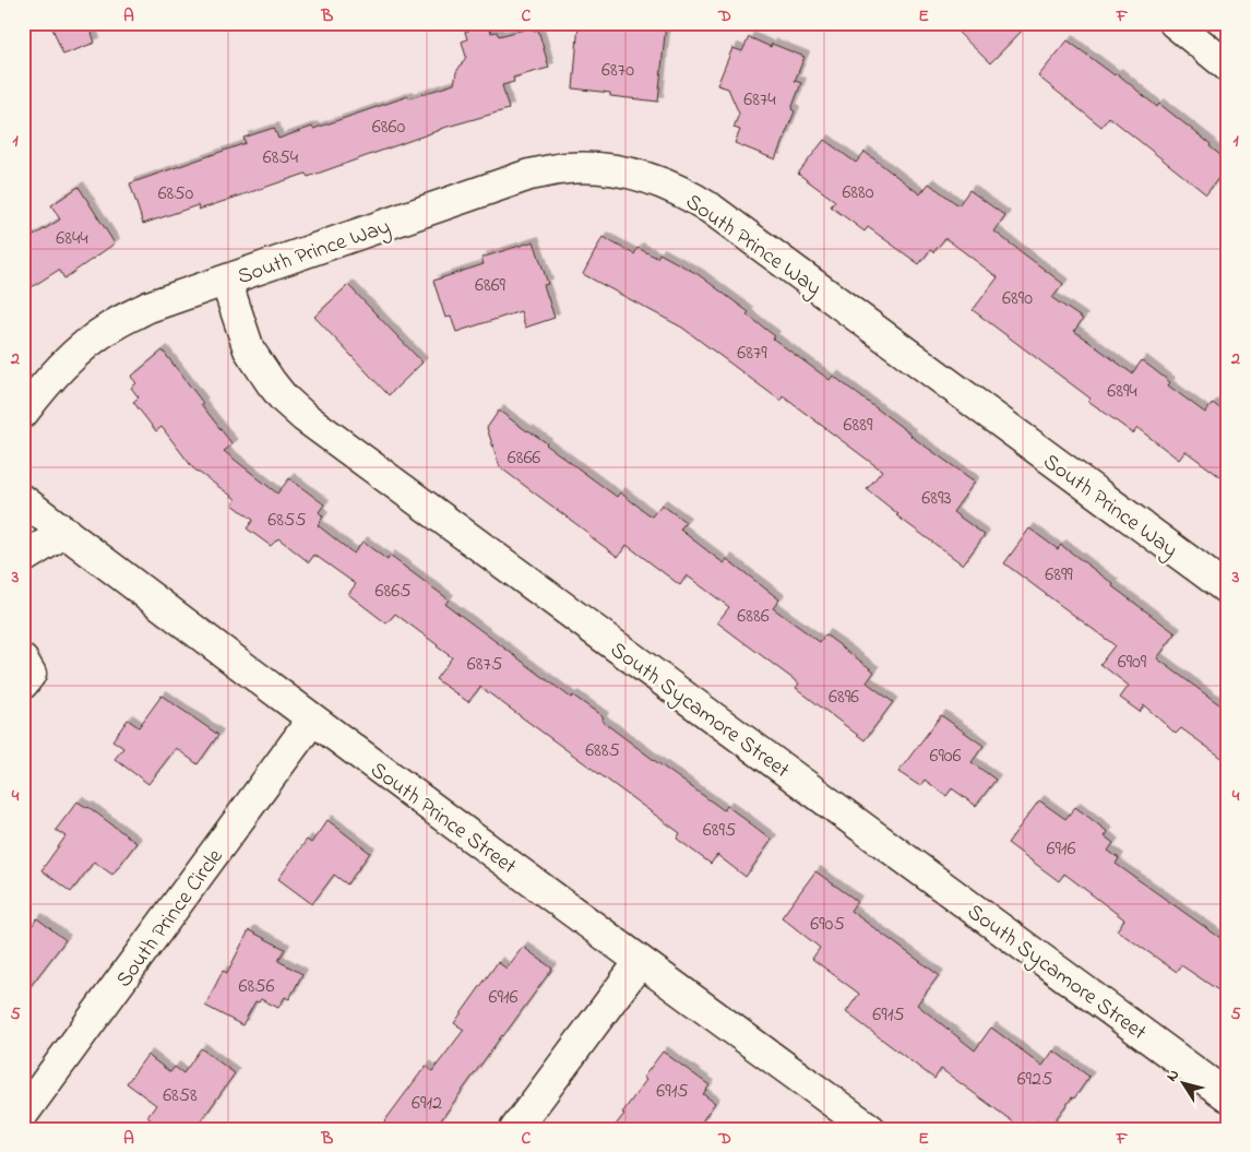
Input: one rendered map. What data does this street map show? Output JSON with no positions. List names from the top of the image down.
{
  "streets": {
    "street": [
      "South Prince Way",
      "South Sycamore Street",
      "South Prince Street",
      "South Prince Circle"
    ]
  },
  "crossings": [
    ["South Prince Way", "South Sycamore Street"],
    ["South Prince Street", "South Prince Circle"]
  ],
  "house_numbers": [
    "6870",
    "6874",
    "6860",
    "6854",
    "6880",
    "6850",
    "6844",
    "6869",
    "6890",
    "6879",
    "6894",
    "6889",
    "6866",
    "6893",
    "6855",
    "6899",
    "6865",
    "6886",
    "6909",
    "6875",
    "6896",
    "6885",
    "6906",
    "6895",
    "6916",
    "6905",
    "6856",
    "6916",
    "6915",
    "6925",
    "6915",
    "6858",
    "6912"
  ],
  "north": "top left",
  "grid": {
    "columns": [
      "A",
      "B",
      "C",
      "D",
      "E",
      "F"
    ],
    "rows": [
      "1",
      "2",
      "3",
      "4",
      "5"
    ]
  }
}
